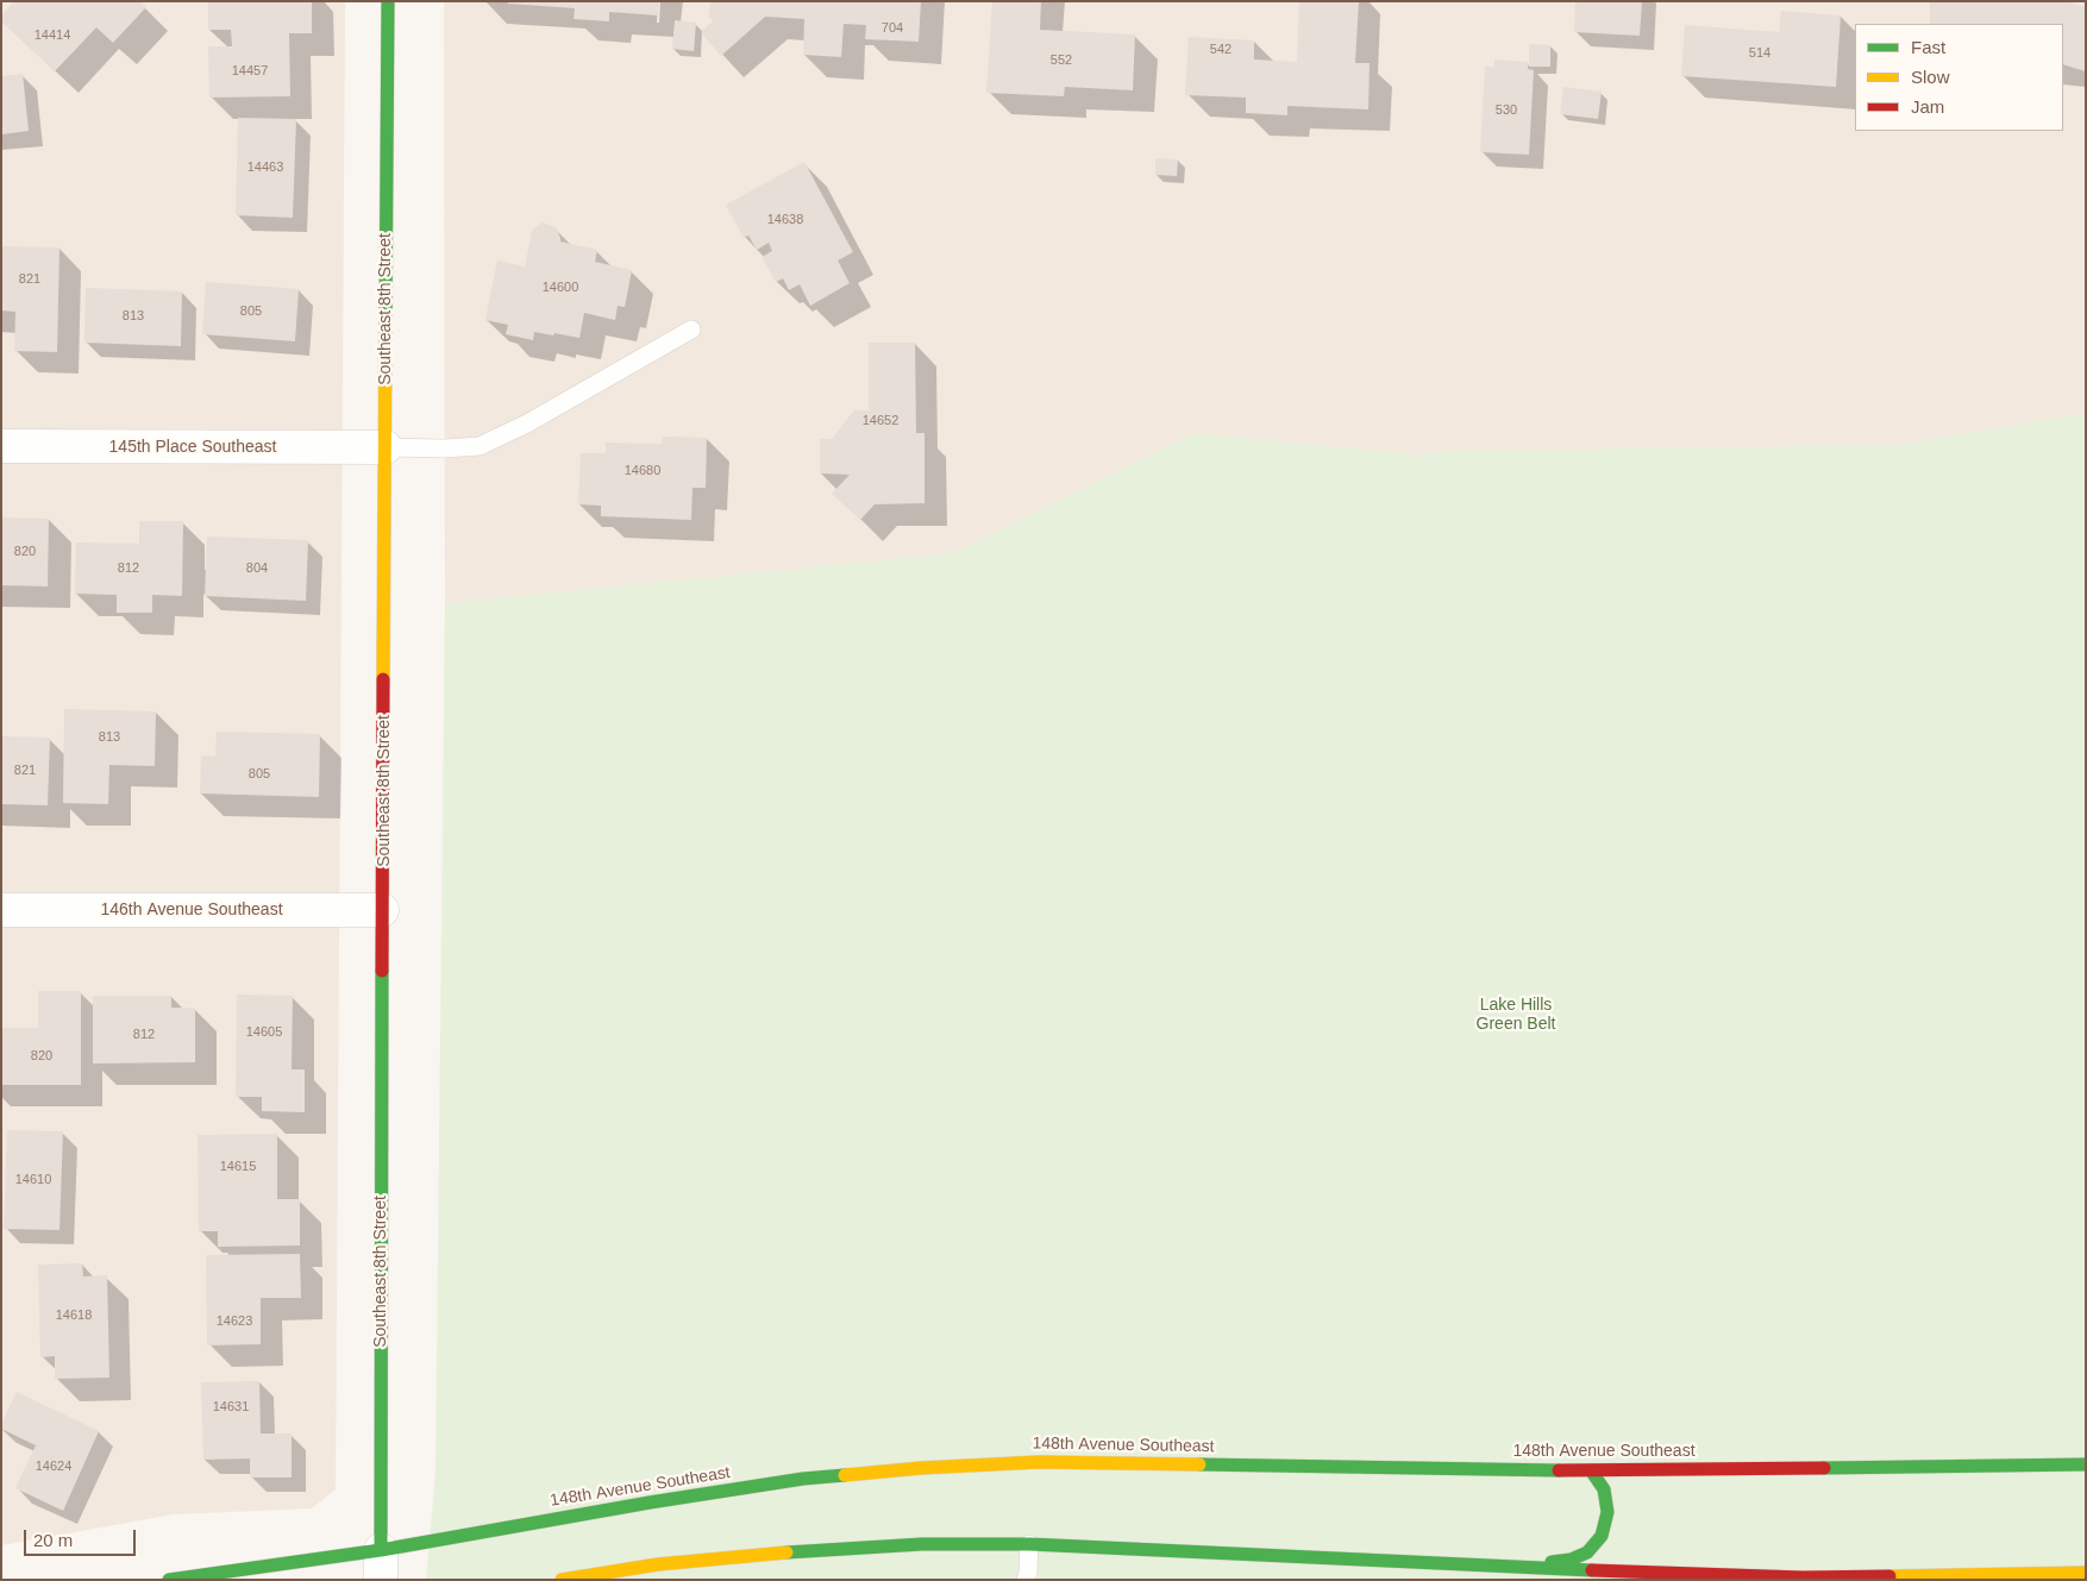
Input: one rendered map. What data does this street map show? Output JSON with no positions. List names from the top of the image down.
{
  "streets": {
    "main road": ["Southeast 8th Street", "148th Avenue Southeast"],
    "street": ["145th Place Southeast", "146th Avenue Southeast"]
  },
  "crossings": [
    ["Southeast 8th Street", "145th Place Southeast"],
    ["Southeast 8th Street", "146th Avenue Southeast"],
    ["Southeast 8th Street", "148th Avenue Southeast"]
  ],
  "parks": ["Lake Hills Green Belt"],
  "house_numbers": [
    "704",
    "14414",
    "542",
    "514",
    "552",
    "14457",
    "530",
    "14463",
    "14638",
    "821",
    "14600",
    "805",
    "813",
    "14652",
    "14680",
    "820",
    "812",
    "804",
    "813",
    "821",
    "805",
    "14605",
    "812",
    "820",
    "14615",
    "14610",
    "14618",
    "14623",
    "14631",
    "14624"
  ],
  "legend": ["Fast", "Slow", "Jam"],
  "scale_bar": "20 m"
}
